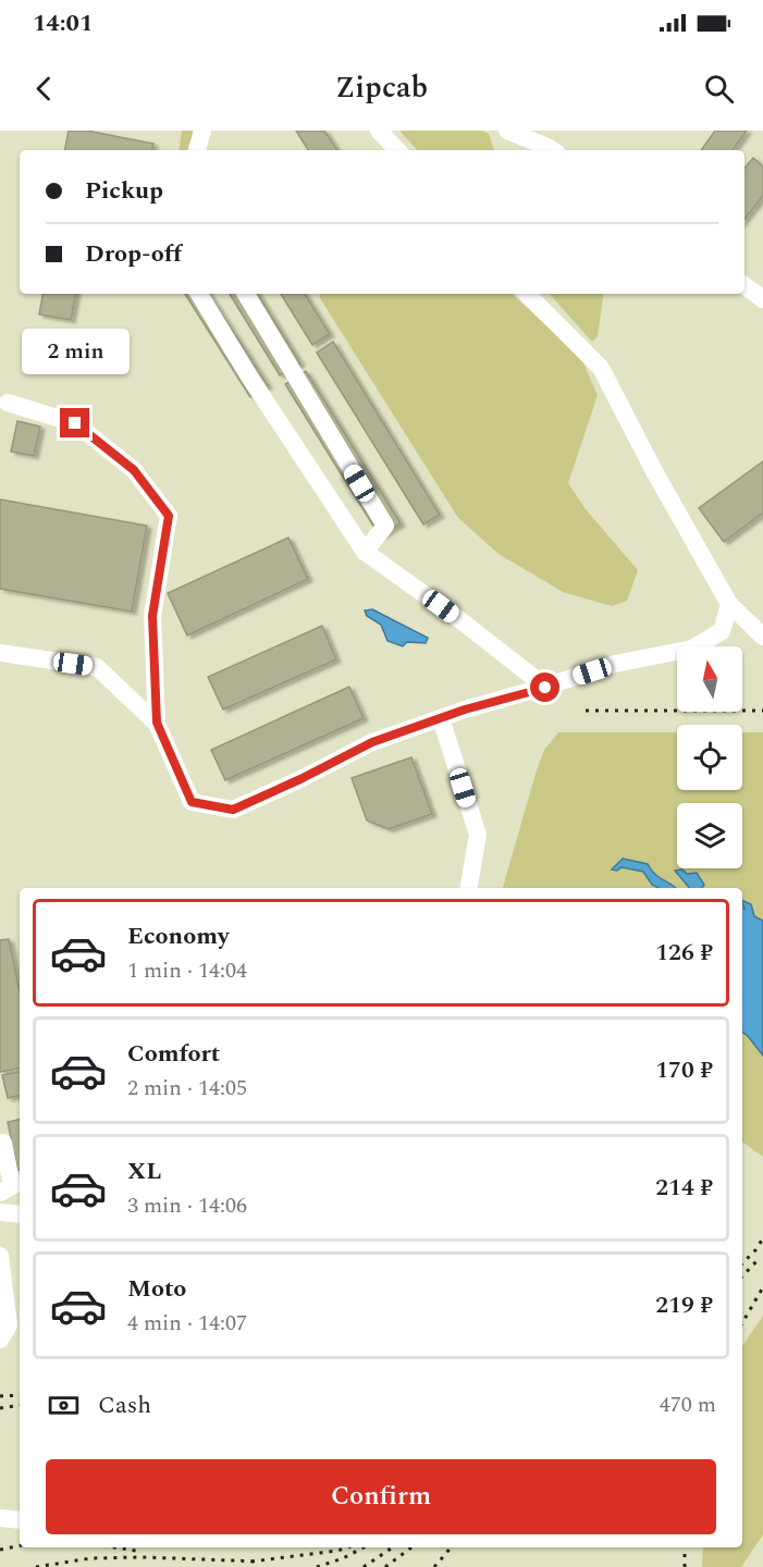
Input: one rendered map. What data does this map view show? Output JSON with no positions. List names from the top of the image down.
{
  "north": "top",
  "page": {
    "status": "14:01",
    "header": "Zipcab",
    "banner": ["Pickup", "Drop-off"],
    "bubble": "2 min",
    "list": [
      {
        "name": "Economy",
        "note": "1 min · 14:04",
        "value": "126 ₽"
      },
      {
        "name": "Comfort",
        "note": "2 min · 14:05",
        "value": "170 ₽"
      },
      {
        "name": "XL",
        "note": "3 min · 14:06",
        "value": "214 ₽"
      },
      {
        "name": "Moto",
        "note": "4 min · 14:07",
        "value": "219 ₽"
      }
    ],
    "pay": ["Cash", "470 m"],
    "buttons": "Confirm"
  }
}
